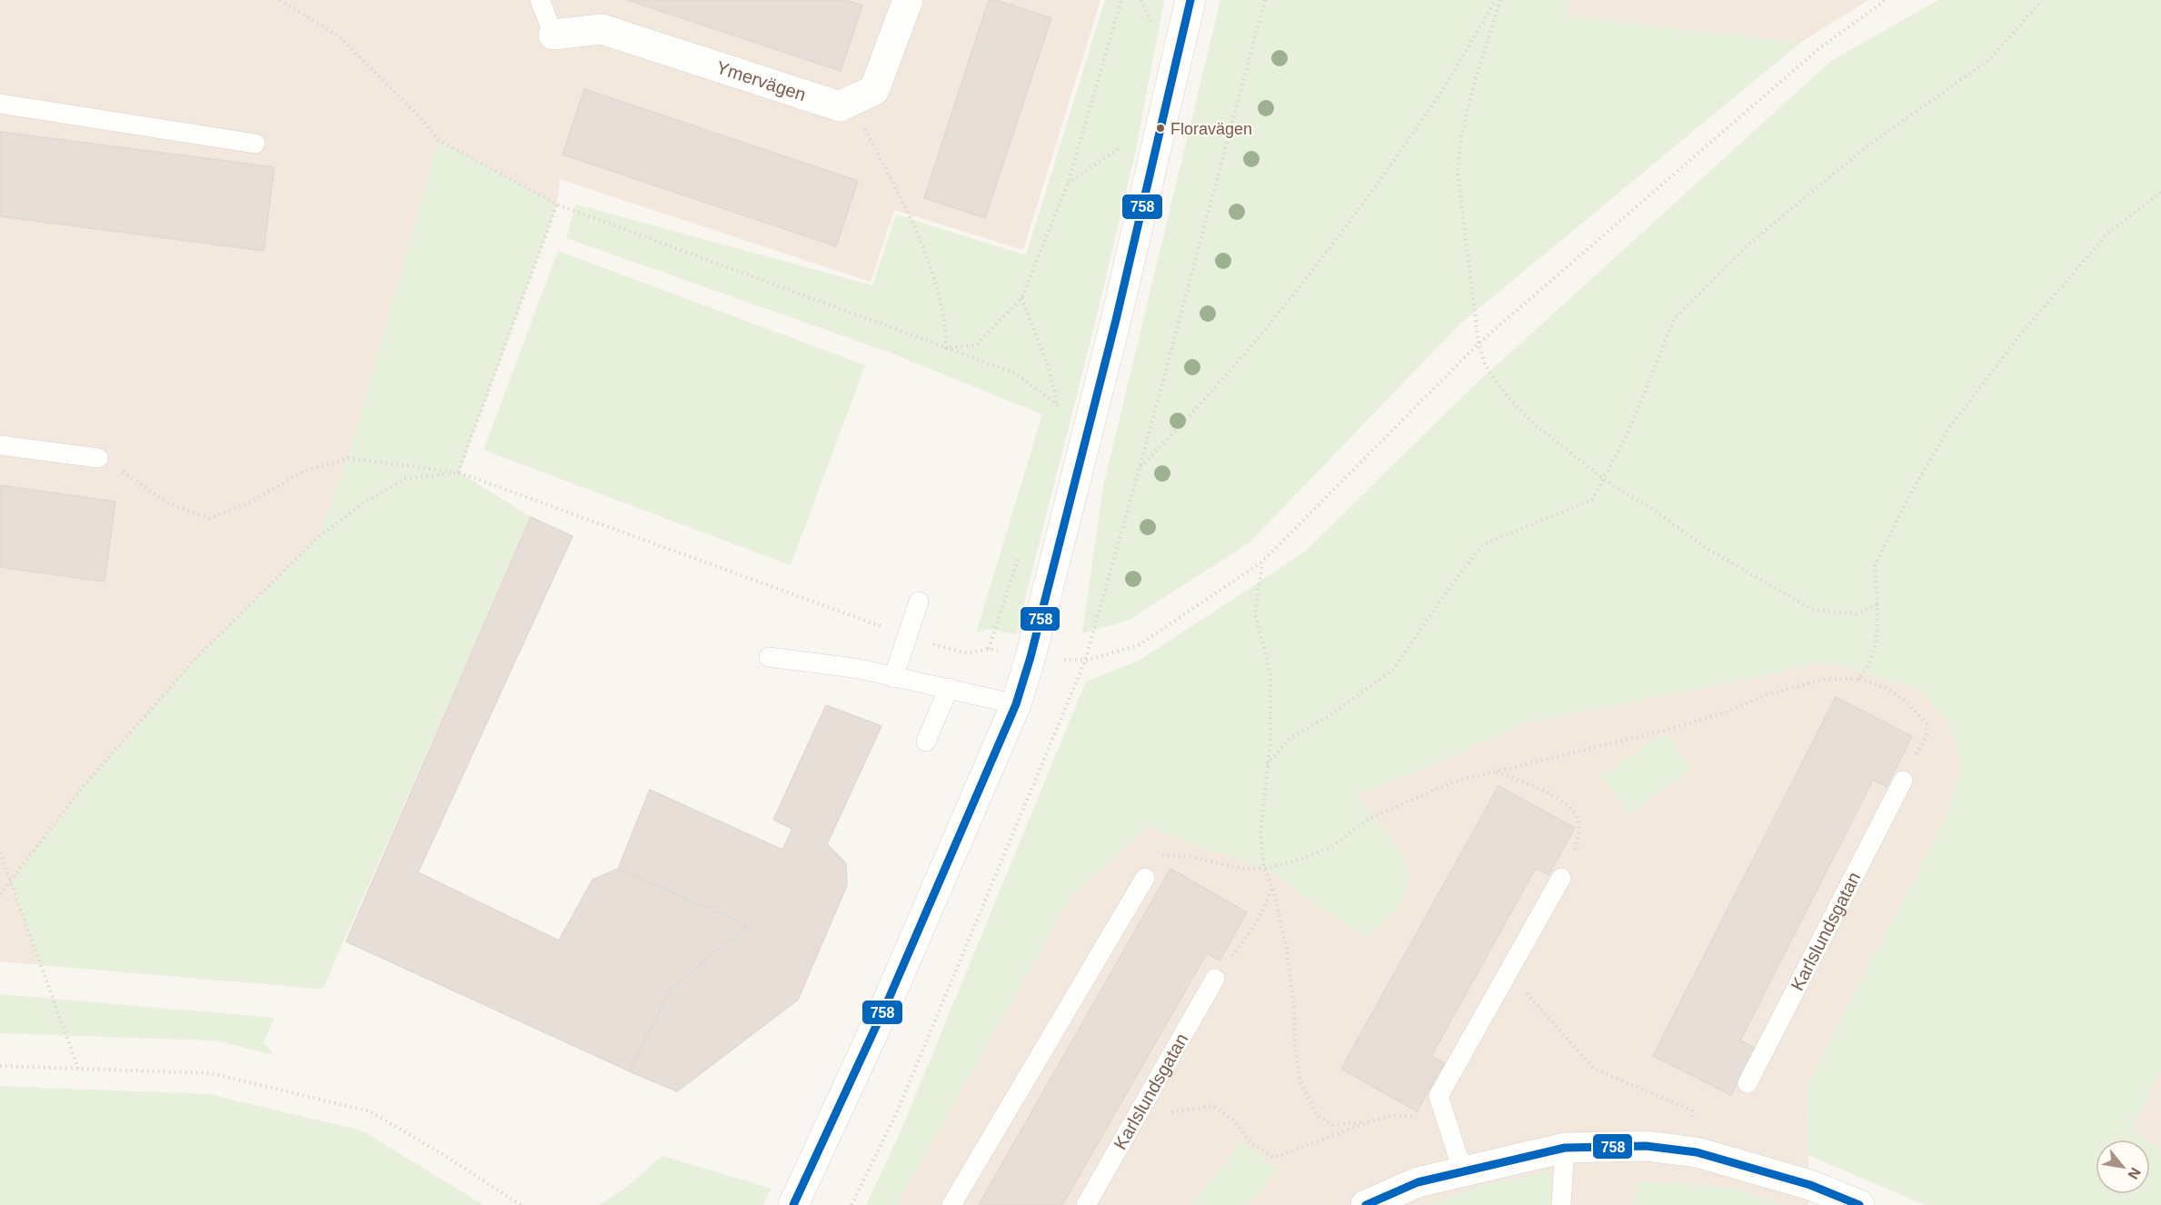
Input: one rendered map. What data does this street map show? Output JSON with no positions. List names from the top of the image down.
{
  "streets": {
    "street": ["Ymervägen"],
    "lane": ["Karlslundsgatan"]
  },
  "places": ["Floravägen"],
  "lines": ["transit line 758"],
  "north": "bottom right"
}
